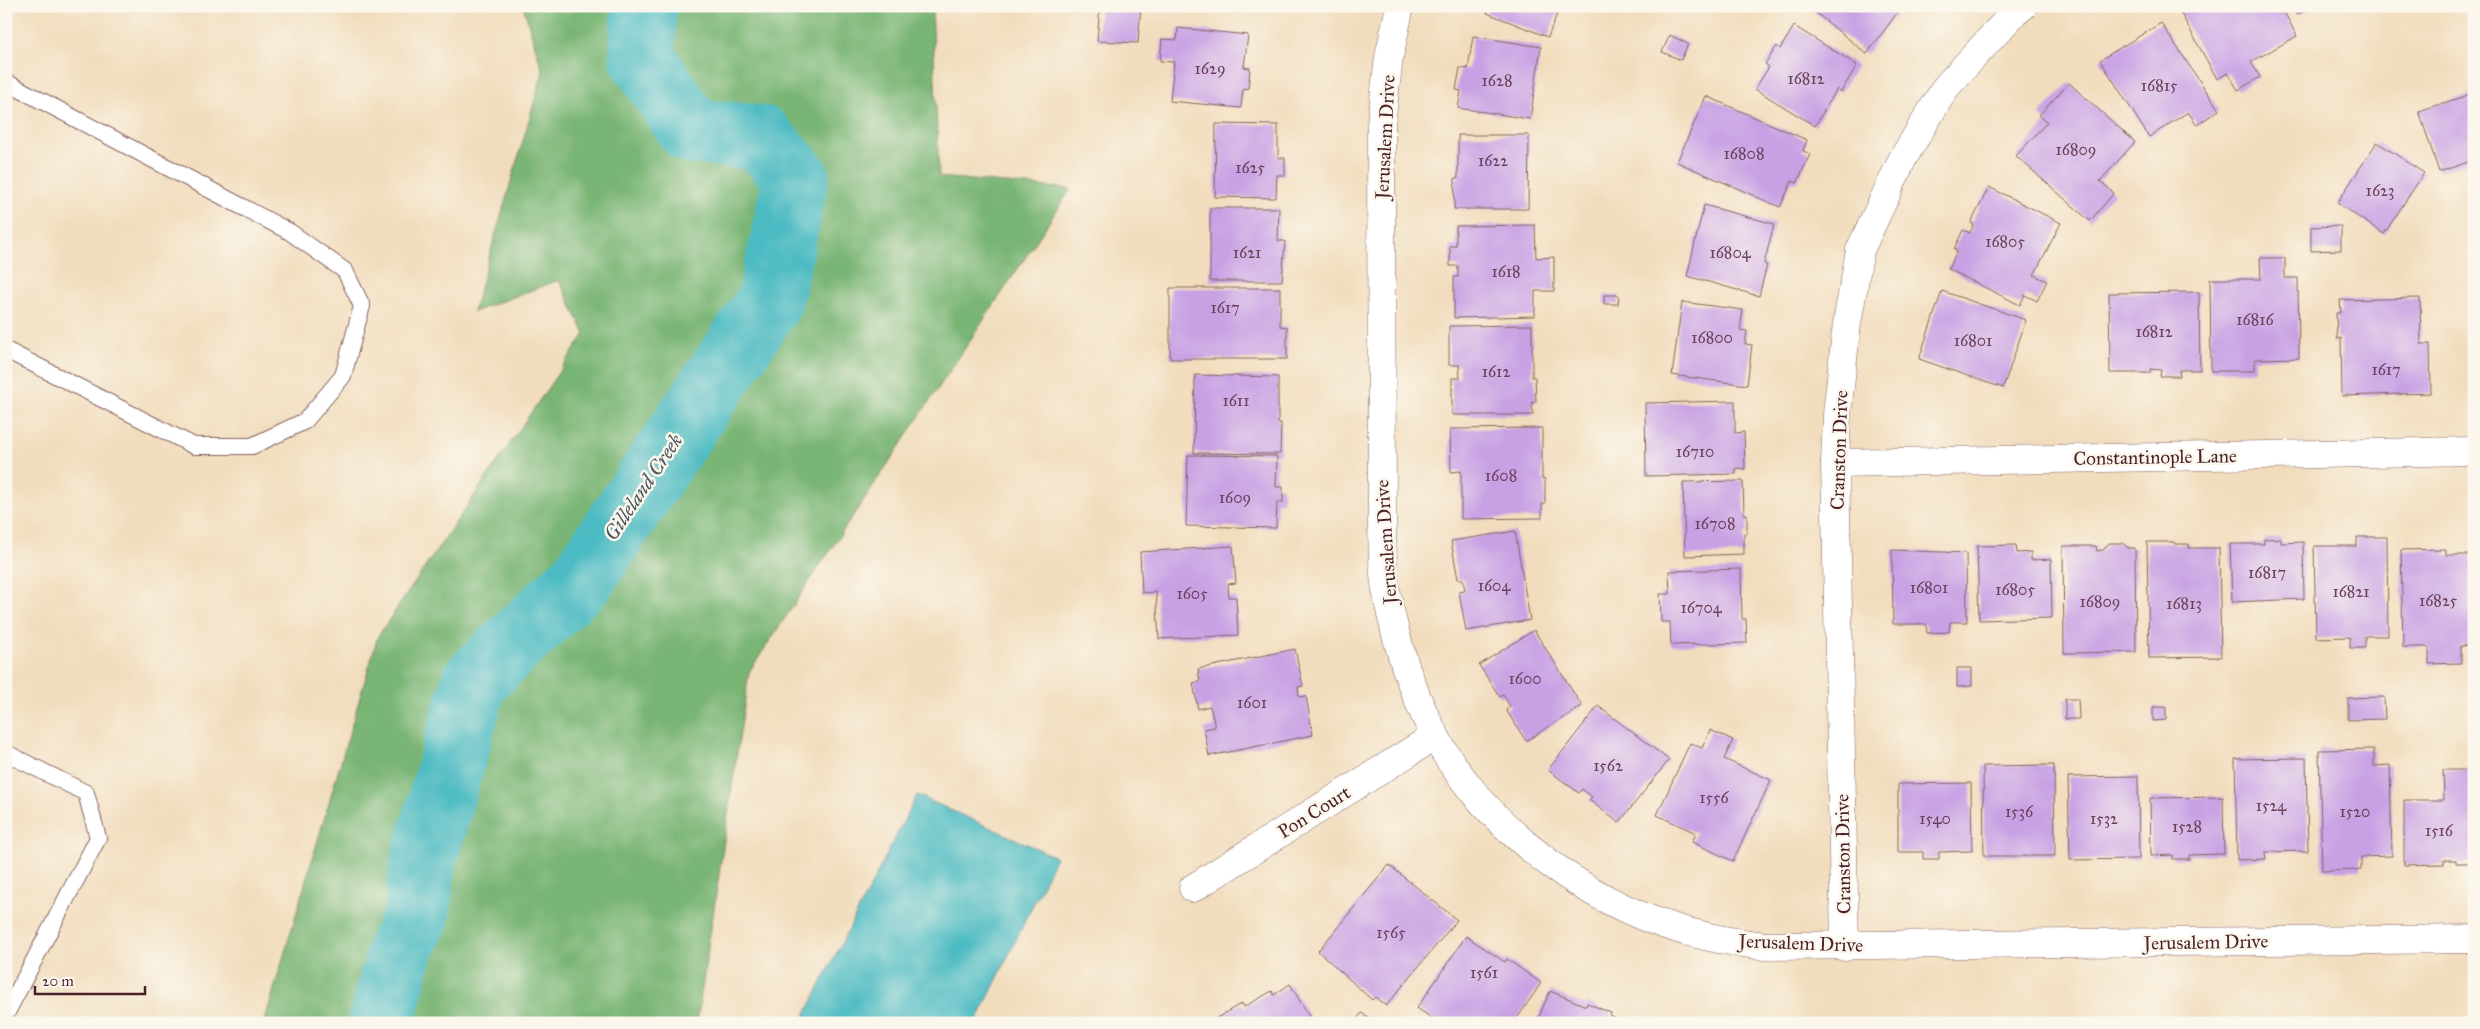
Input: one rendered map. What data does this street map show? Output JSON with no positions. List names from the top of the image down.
{
  "streets": {
    "street": [
      "Jerusalem Drive",
      "Cranston Drive",
      "Constantinople Lane",
      "Pon Court"
    ]
  },
  "crossings": [
    ["Jerusalem Drive", "Cranston Drive"],
    ["Jerusalem Drive", "Pon Court"],
    ["Cranston Drive", "Constantinople Lane"]
  ],
  "water": ["Gilleland Creek"],
  "house_numbers": [
    "1629",
    "16812",
    "1628",
    "16815",
    "16809",
    "16808",
    "1622",
    "1625",
    "1623",
    "16805",
    "1621",
    "16804",
    "1618",
    "1617",
    "16816",
    "16812",
    "16800",
    "16801",
    "1617",
    "1612",
    "1611",
    "16710",
    "1608",
    "1609",
    "16708",
    "16817",
    "1604",
    "16801",
    "16805",
    "16821",
    "1605",
    "16825",
    "16809",
    "16813",
    "16704",
    "1600",
    "1601",
    "1562",
    "1556",
    "1524",
    "1536",
    "1520",
    "1540",
    "1532",
    "1528",
    "1516",
    "1565",
    "1561"
  ],
  "scale_bar": "20 m"
}
